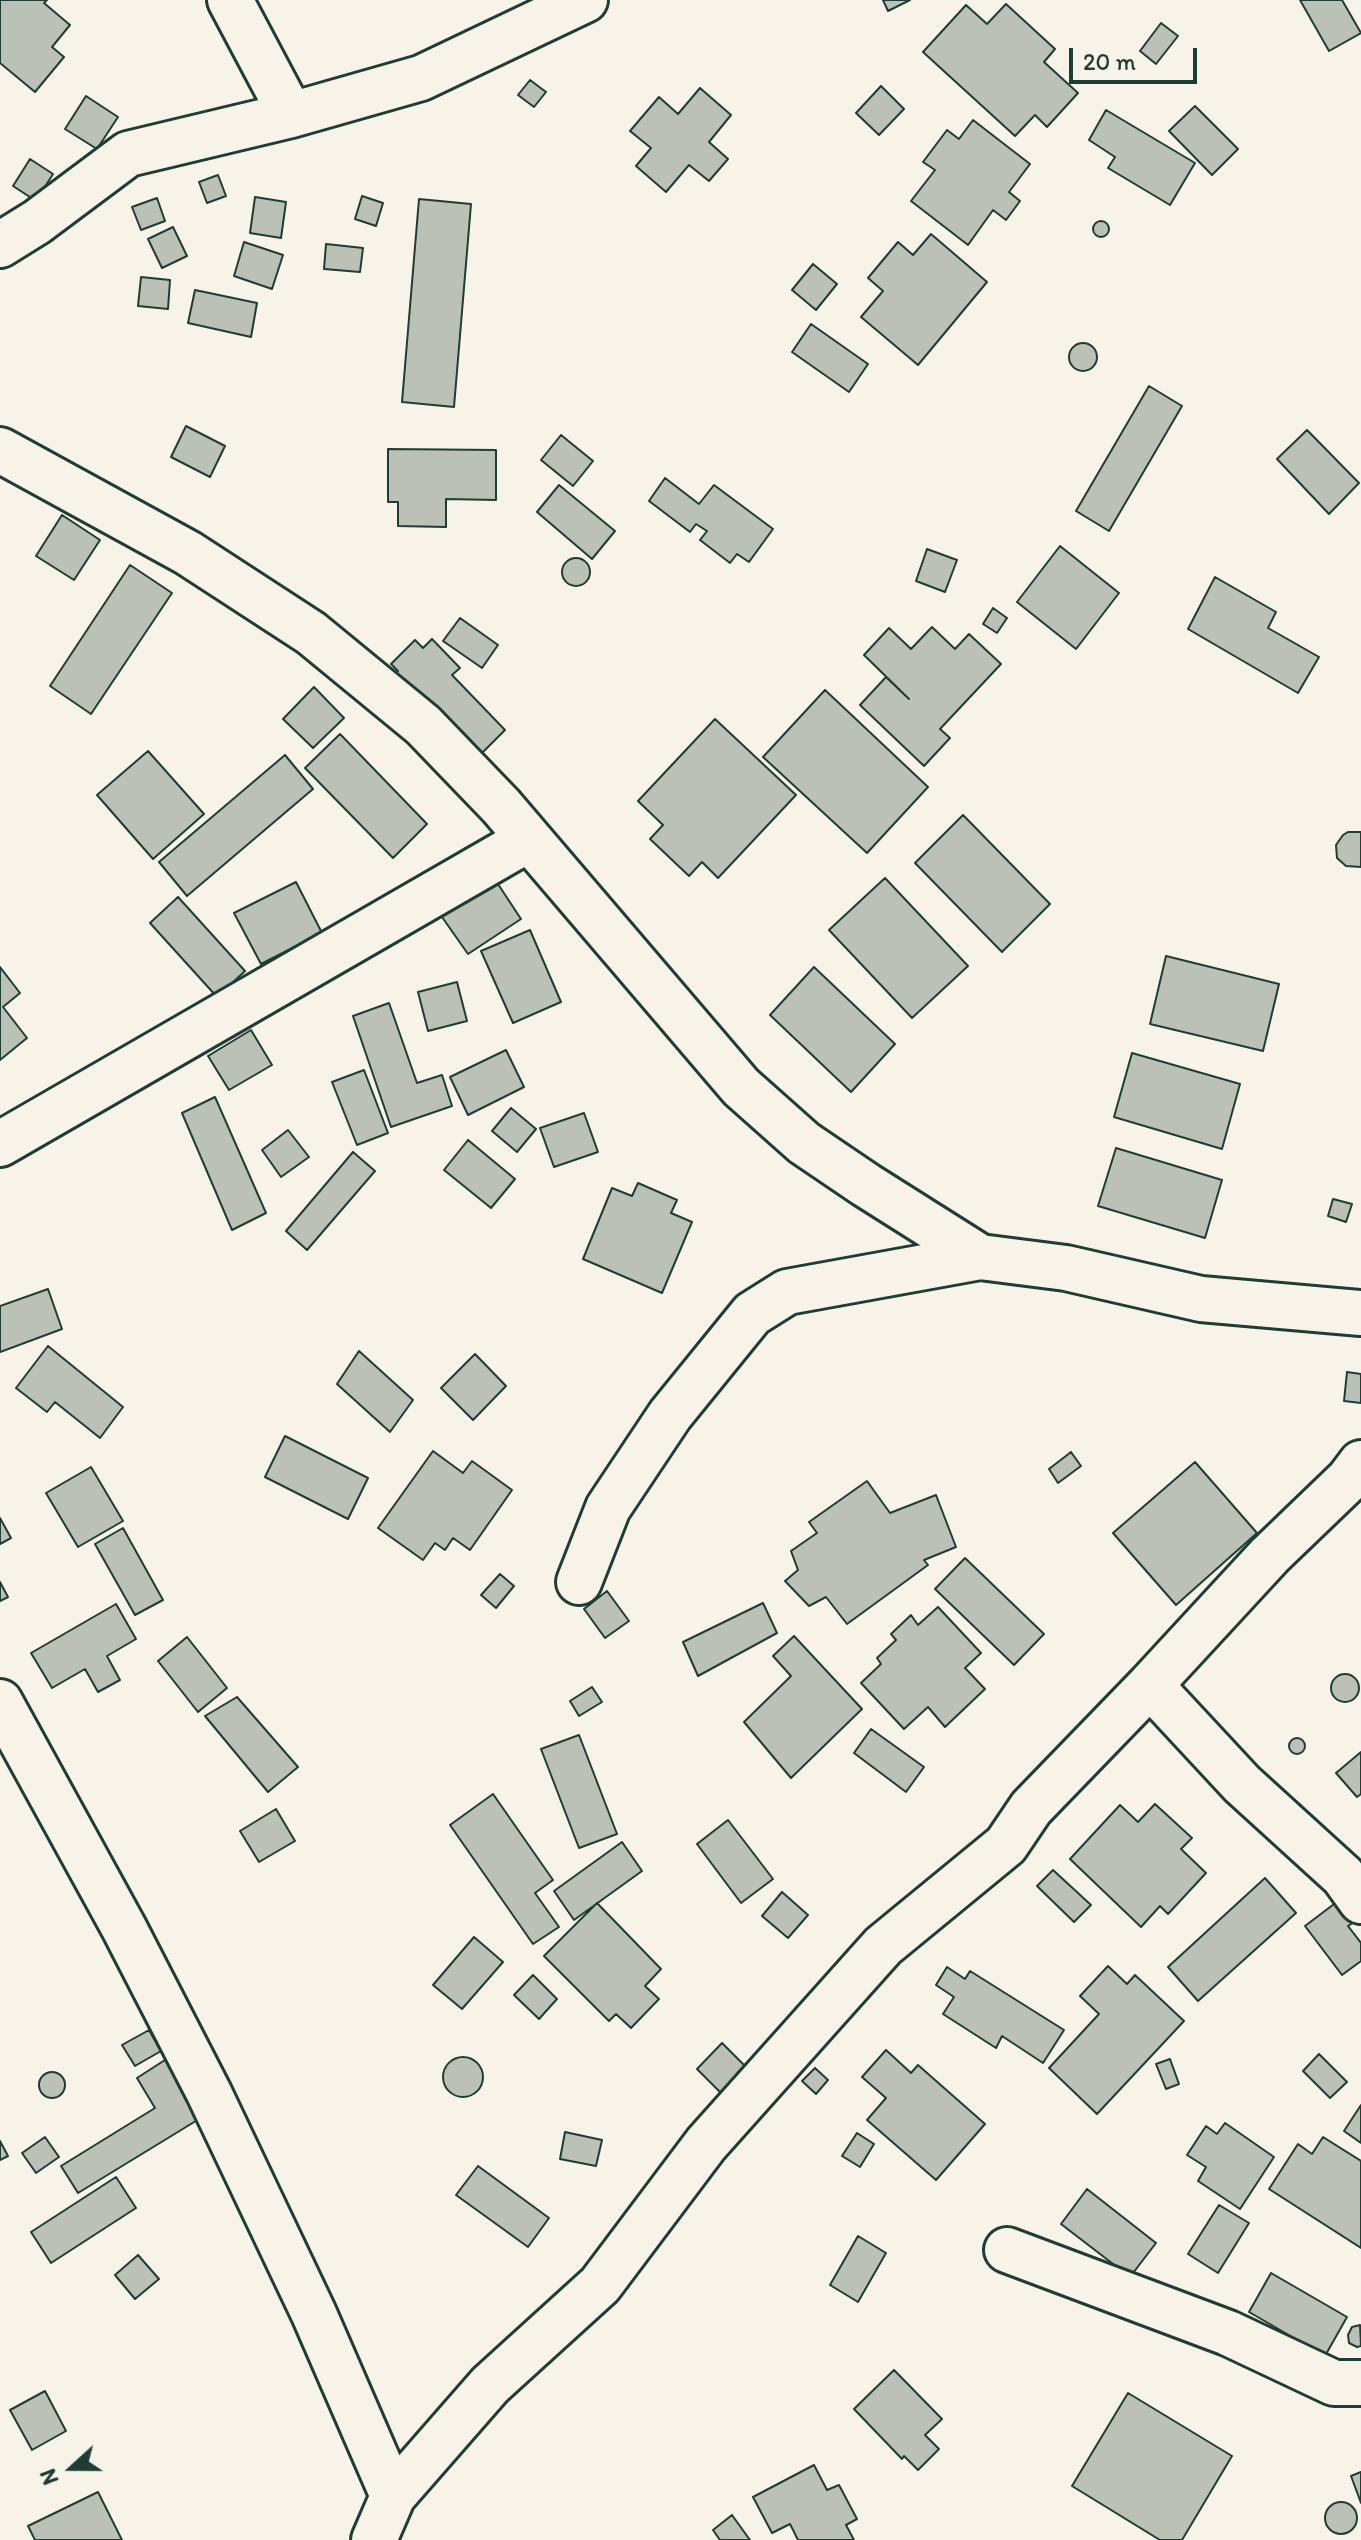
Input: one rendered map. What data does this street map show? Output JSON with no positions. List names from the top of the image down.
{
  "scale_bar": "20 m",
  "north": "left"
}
